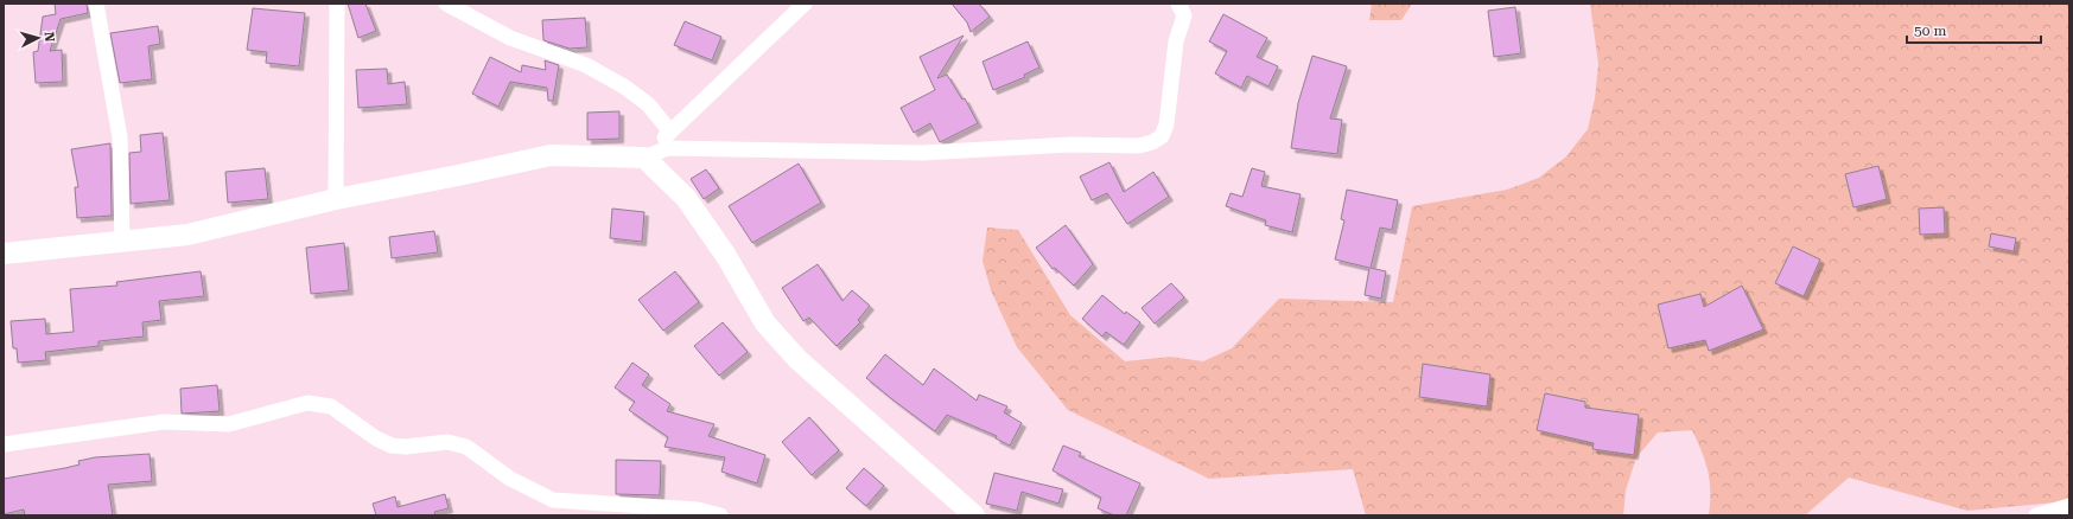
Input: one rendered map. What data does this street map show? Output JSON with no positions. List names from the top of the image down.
{
  "scale_bar": "50 m",
  "north": "right"
}
